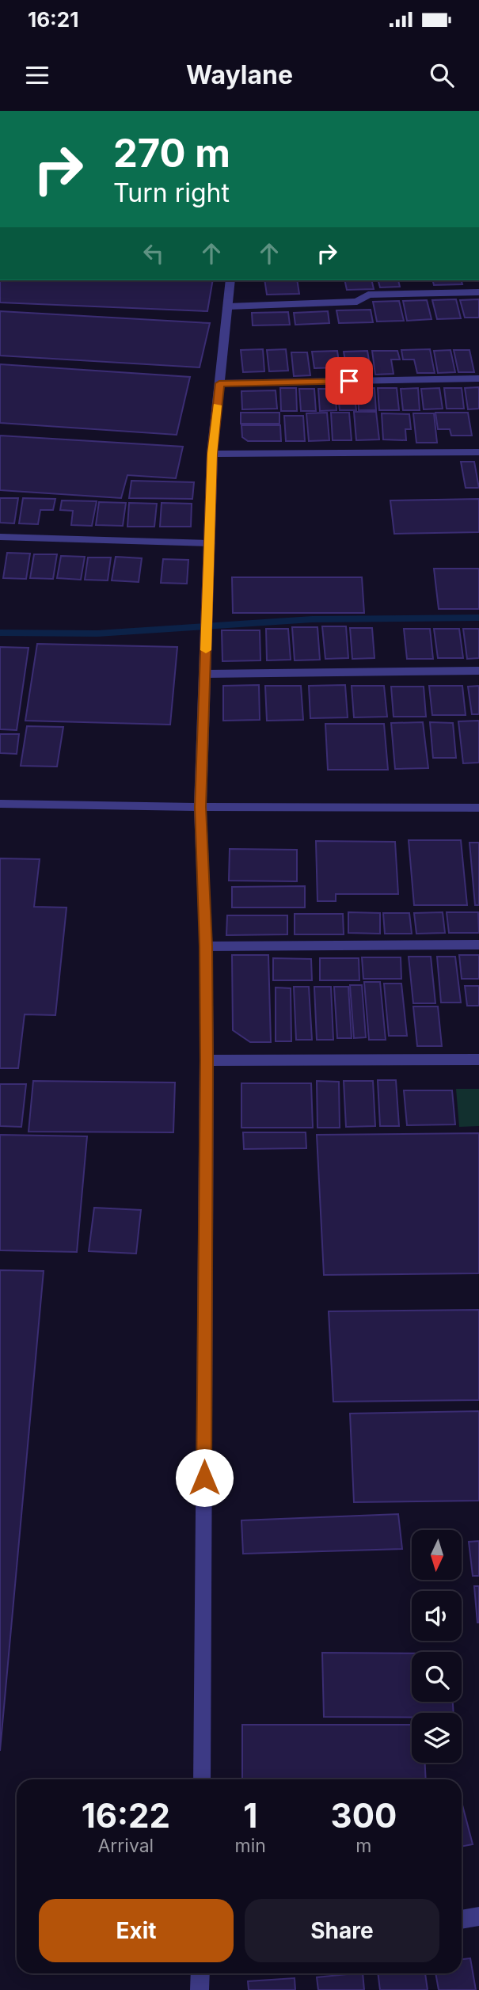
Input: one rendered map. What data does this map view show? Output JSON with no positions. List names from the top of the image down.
{
  "north": "bottom",
  "page": {
    "status": "16:21",
    "header": "Waylane",
    "turn": ["270 m", "Turn right"],
    "eta": [
      "16:22",
      "Arrival",
      "1",
      "min",
      "300",
      "m"
    ],
    "buttons": ["Exit", "Share"]
  }
}
